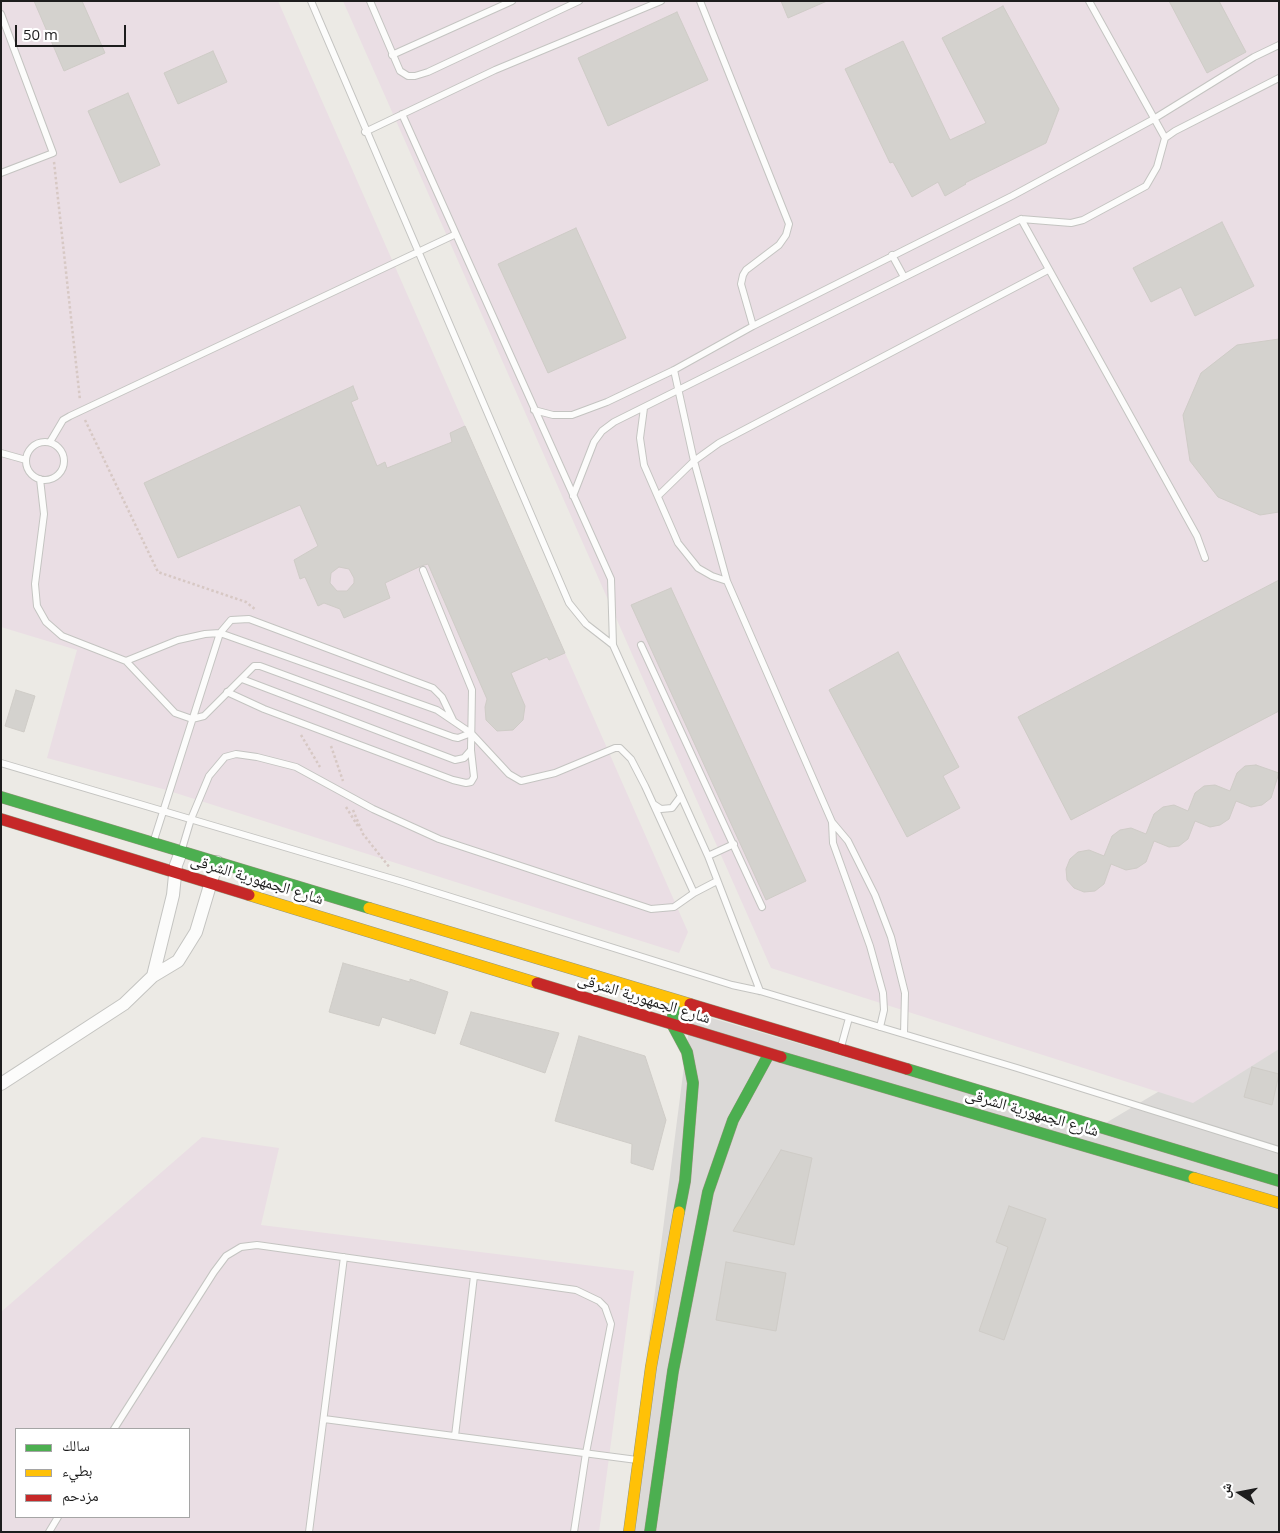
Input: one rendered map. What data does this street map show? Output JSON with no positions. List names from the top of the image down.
{
  "streets": {
    "main road": ["شارع الجمهورية الشرقى"]
  },
  "legend": ["سالك", "بطيء", "مزدحم"],
  "scale_bar": "50 m",
  "north": "left"
}
